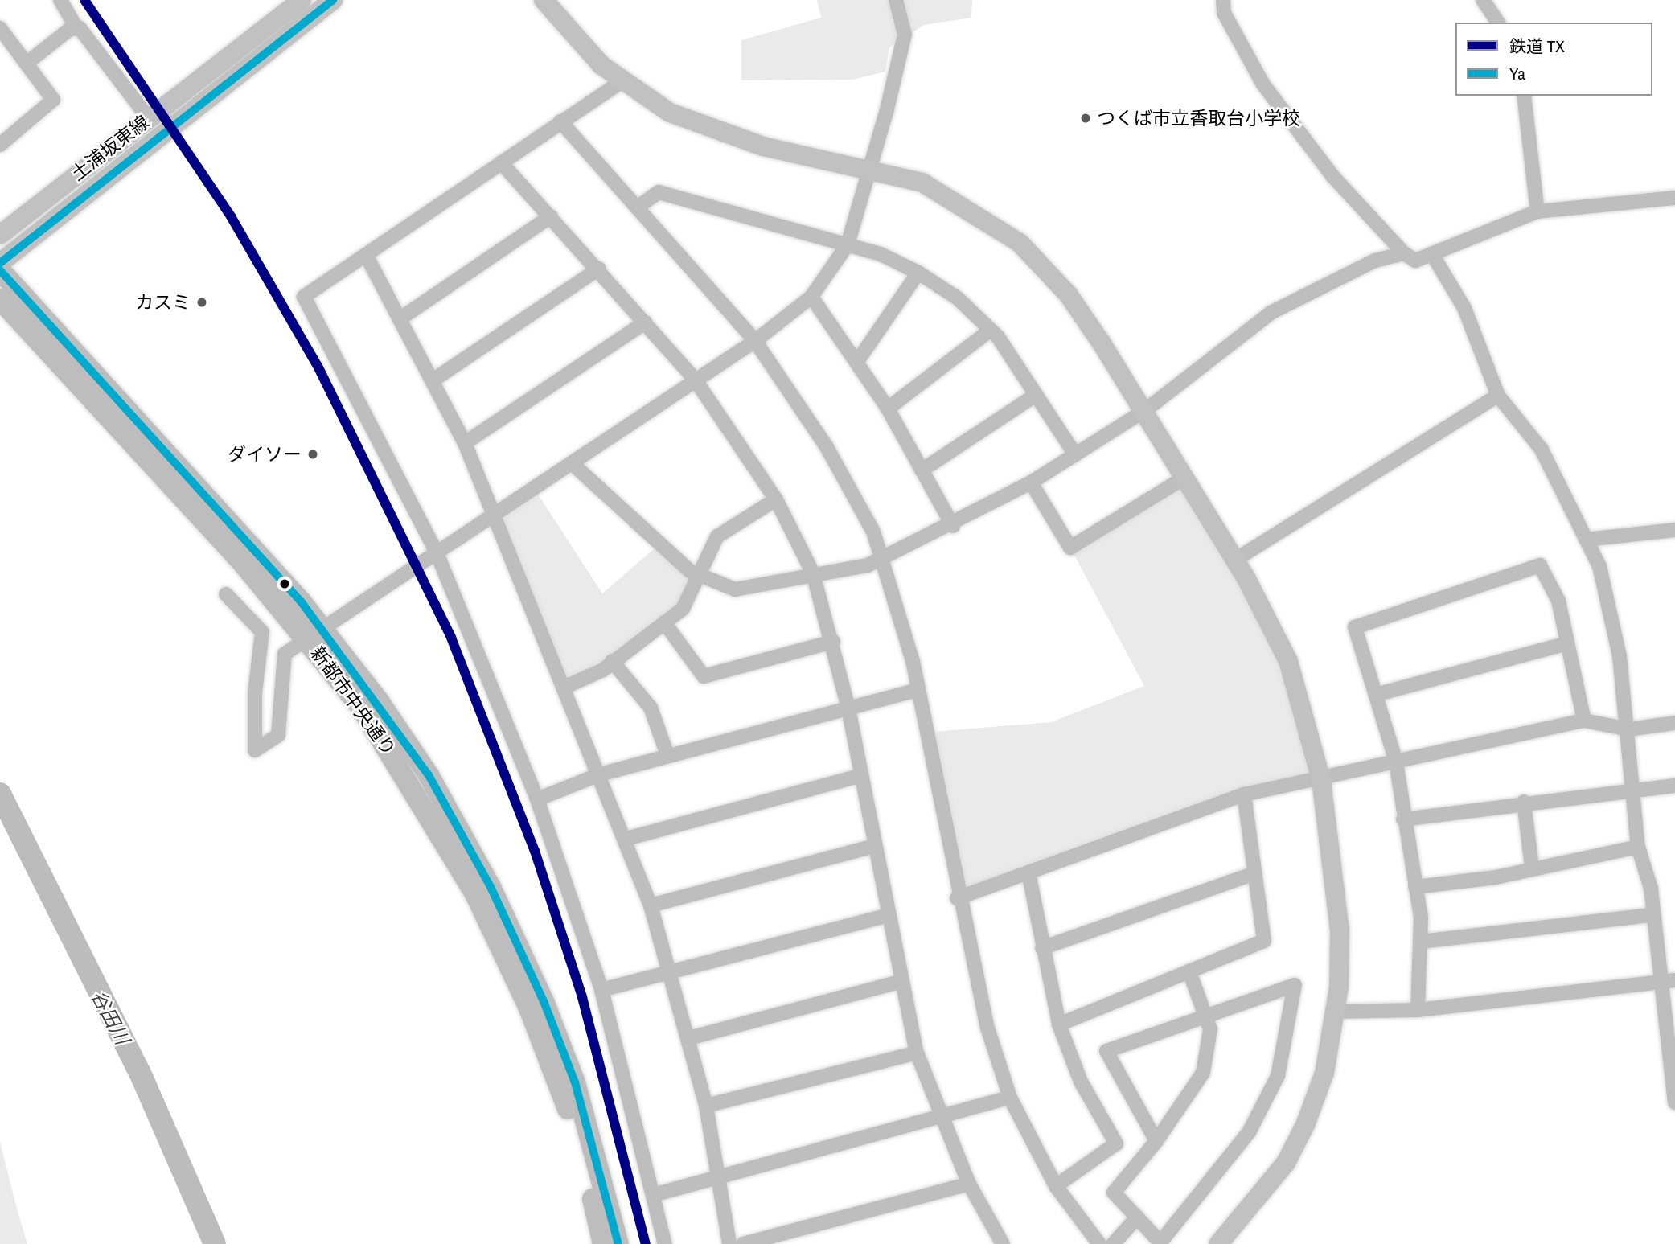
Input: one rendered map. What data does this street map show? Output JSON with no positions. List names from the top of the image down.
{
  "streets": {
    "main road": ["新都市中央通り"],
    "street": ["土浦坂東線"]
  },
  "water": ["谷田川"],
  "places": ["つくば市立香取台小学校", "カスミ", "ダイソー"],
  "lines": ["rail line TX", "transit line Ya"],
  "legend": ["鉄道 TX", "Ya"]
}
